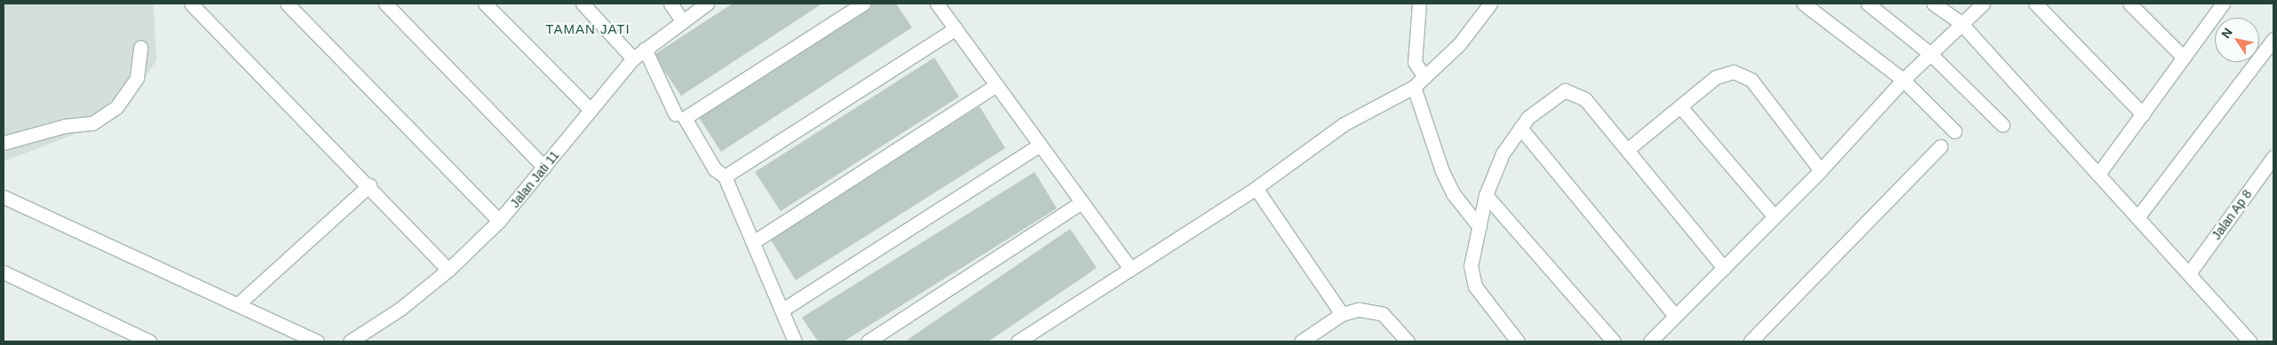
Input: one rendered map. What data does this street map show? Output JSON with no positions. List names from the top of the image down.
{
  "streets": {
    "street": ["Jalan Jati 11", "Jalan Ap 8"]
  },
  "districts": ["TAMAN JATI"],
  "north": "top left"
}
